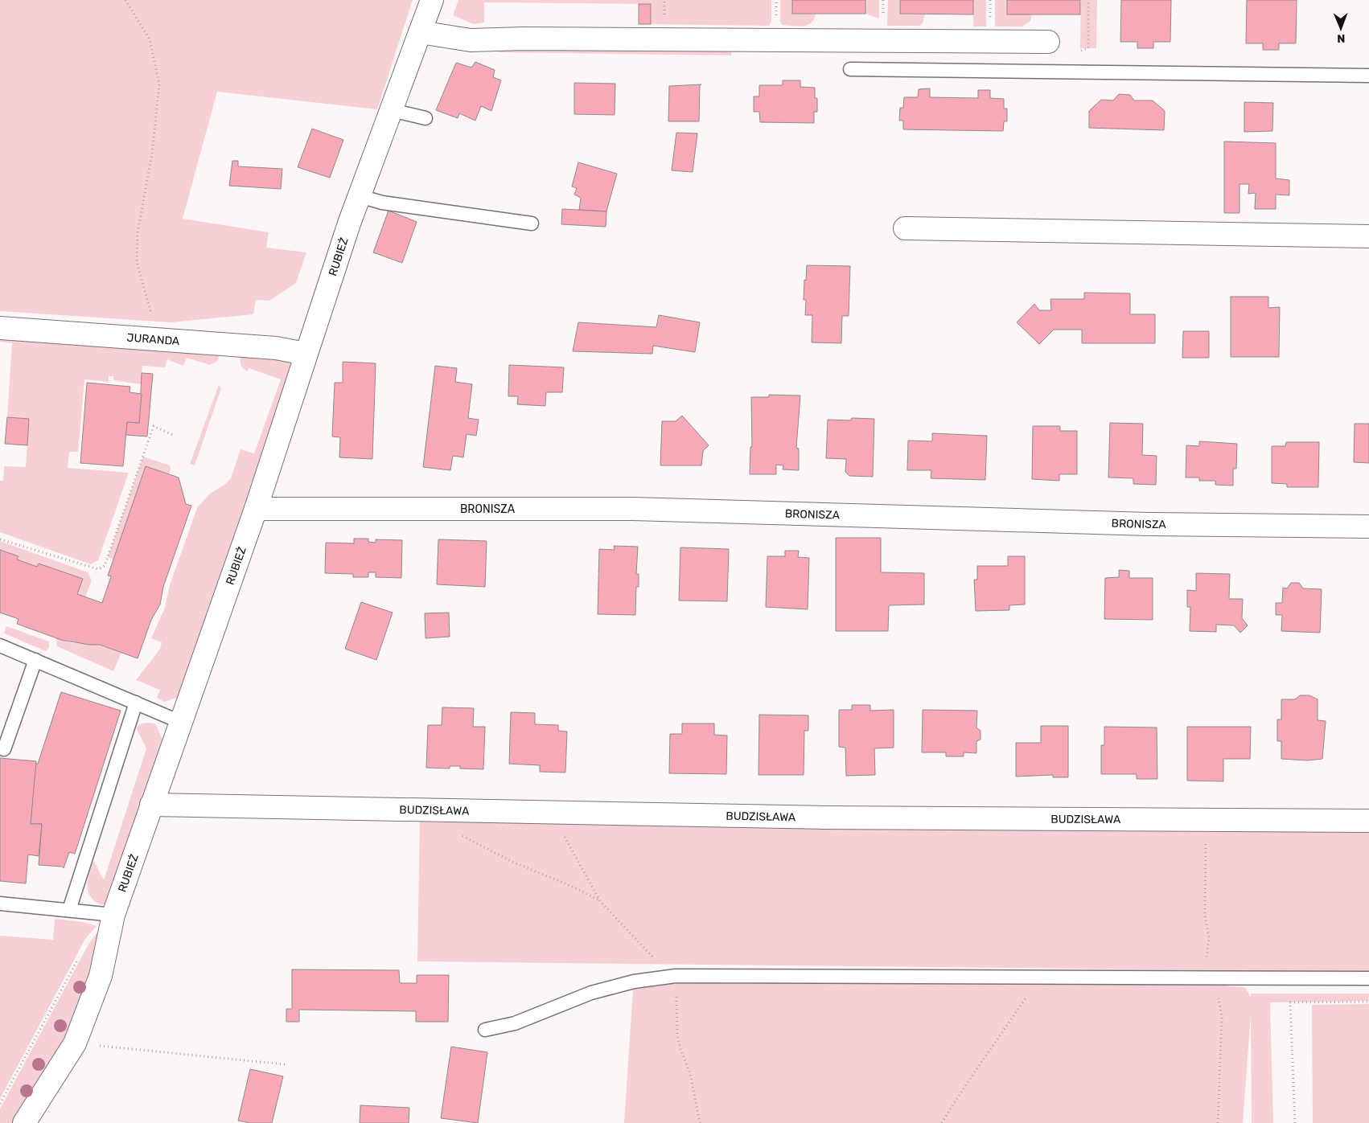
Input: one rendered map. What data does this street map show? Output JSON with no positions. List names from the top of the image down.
{
  "streets": {
    "street": [
      "RUBIEŻ",
      "JURANDA",
      "BRONISZA",
      "BUDZISŁAWA"
    ]
  },
  "crossings": [
    ["RUBIEŻ", "JURANDA"],
    ["RUBIEŻ", "BRONISZA"],
    ["RUBIEŻ", "BUDZISŁAWA"]
  ],
  "north": "bottom"
}
